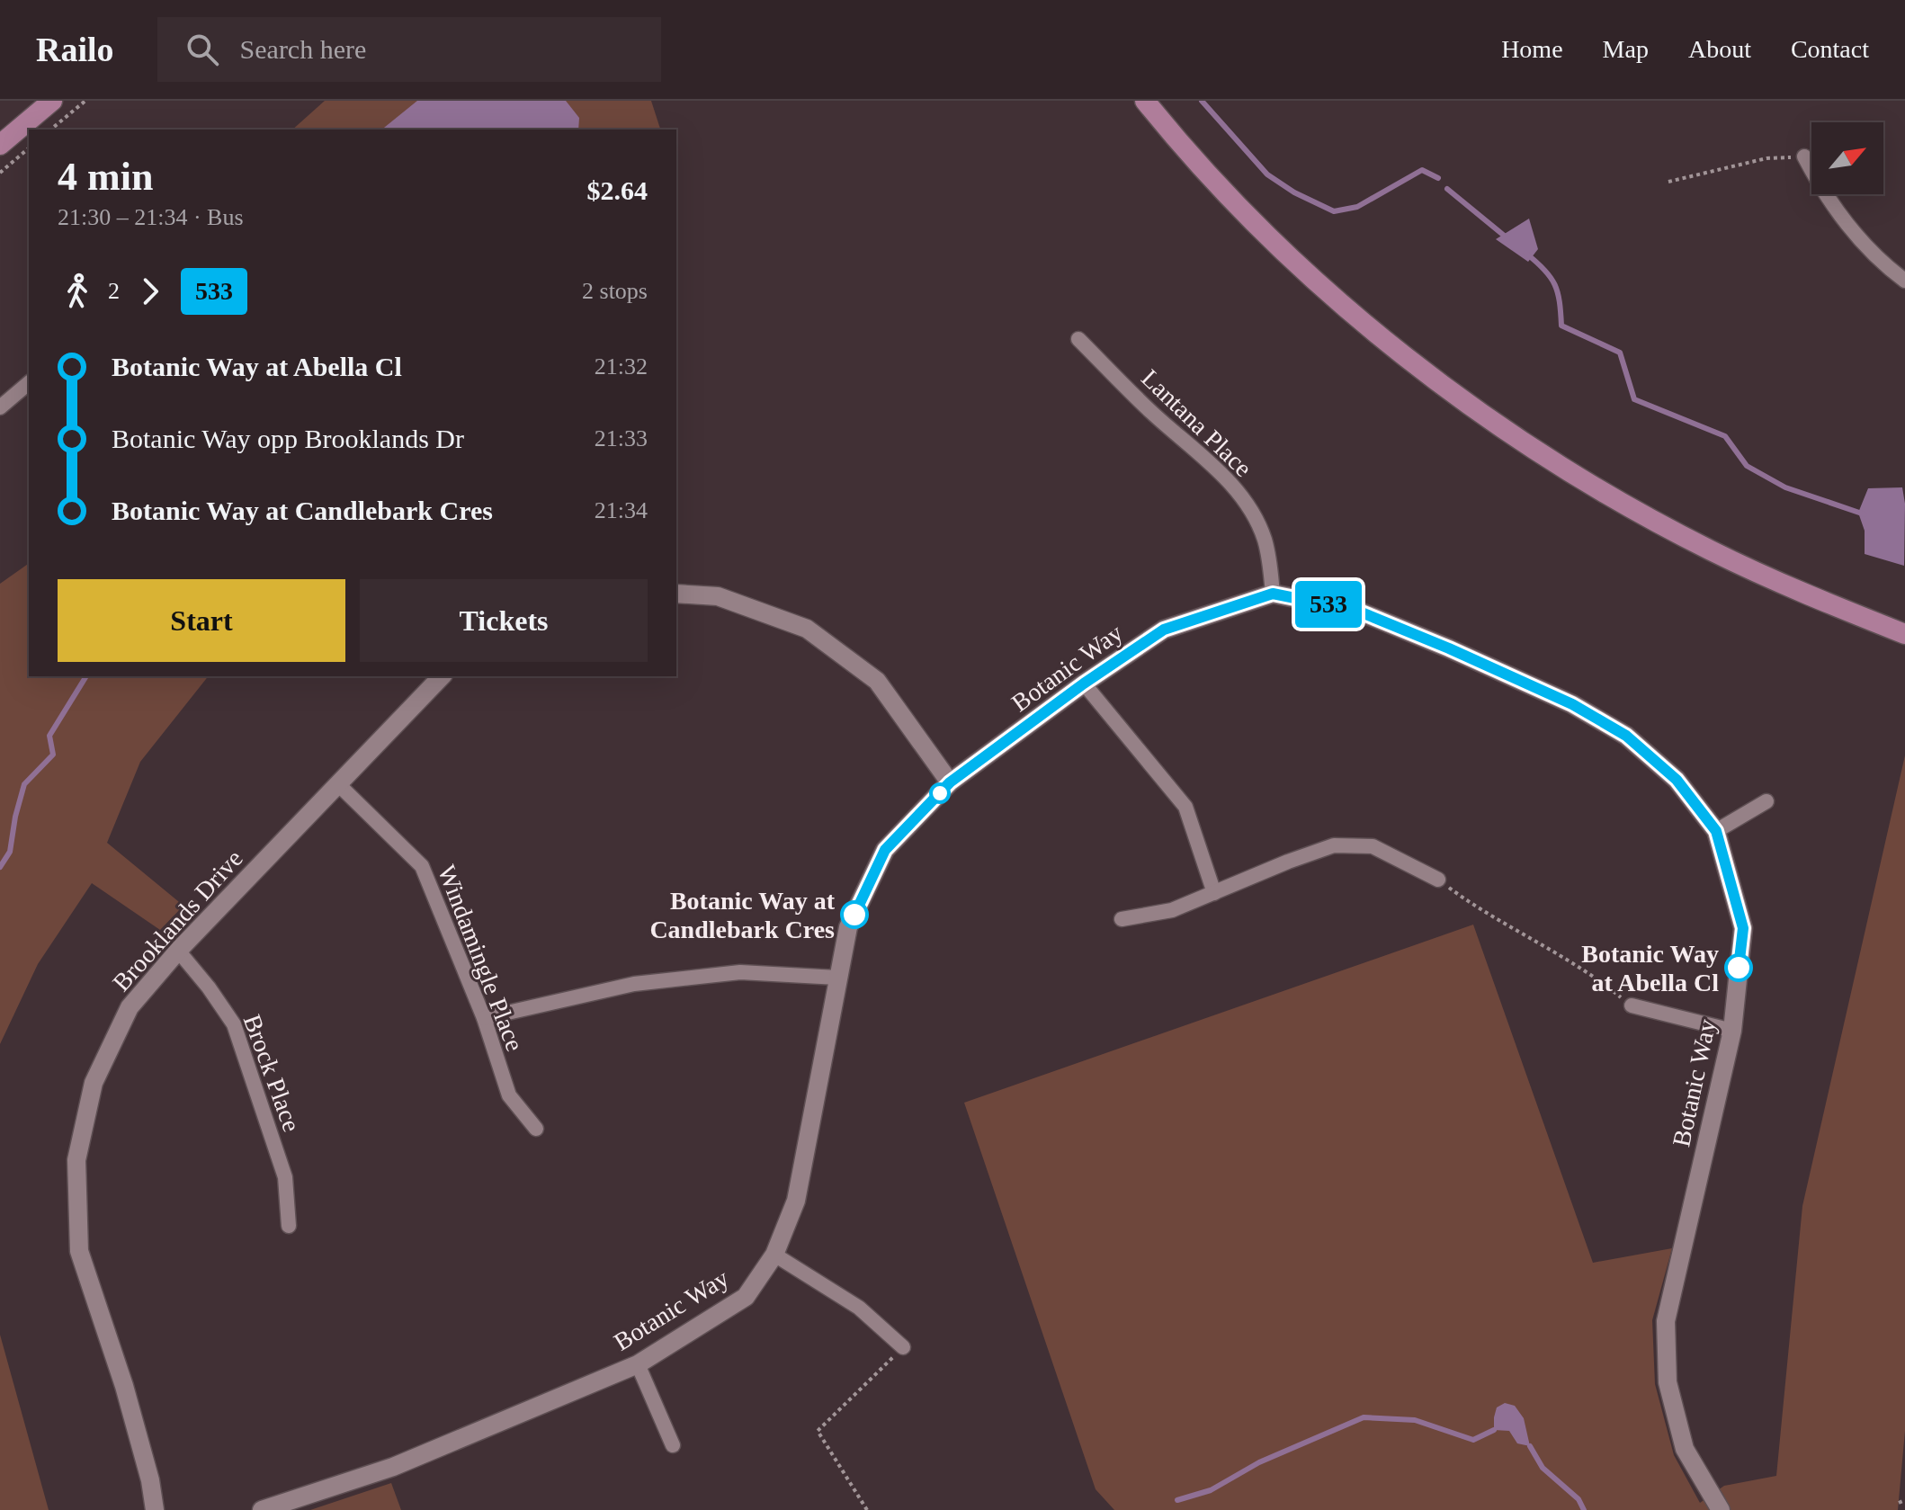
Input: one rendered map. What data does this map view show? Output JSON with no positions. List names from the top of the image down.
{
  "streets": {
    "street": [
      "Lantana Place",
      "Botanic Way",
      "Brooklands Drive",
      "Windamingle Place",
      "Brock Place"
    ]
  },
  "crossings": [
    ["Lantana Place", "Botanic Way"],
    ["Brooklands Drive", "Windamingle Place"],
    ["Brooklands Drive", "Brock Place"]
  ],
  "places": ["Botanic Way at Candlebark Cres", "Botanic Way at Abella Cl"],
  "lines": ["bus line 533"],
  "north": "top right",
  "page": {
    "header": "Railo",
    "search": "Search here",
    "nav": [
      "Home",
      "Map",
      "About",
      "Contact"
    ],
    "on_map": "533",
    "heading": ["4 min", "21:30 – 21:34 · Bus", "$2.64"],
    "legs": ["2", "533", "2 stops"],
    "list": [
      {
        "name": "Botanic Way at Abella Cl",
        "value": "21:32"
      },
      {
        "name": "Botanic Way opp Brooklands Dr",
        "value": "21:33"
      },
      {
        "name": "Botanic Way at Candlebark Cres",
        "value": "21:34"
      }
    ],
    "buttons": ["Start", "Tickets"]
  }
}
